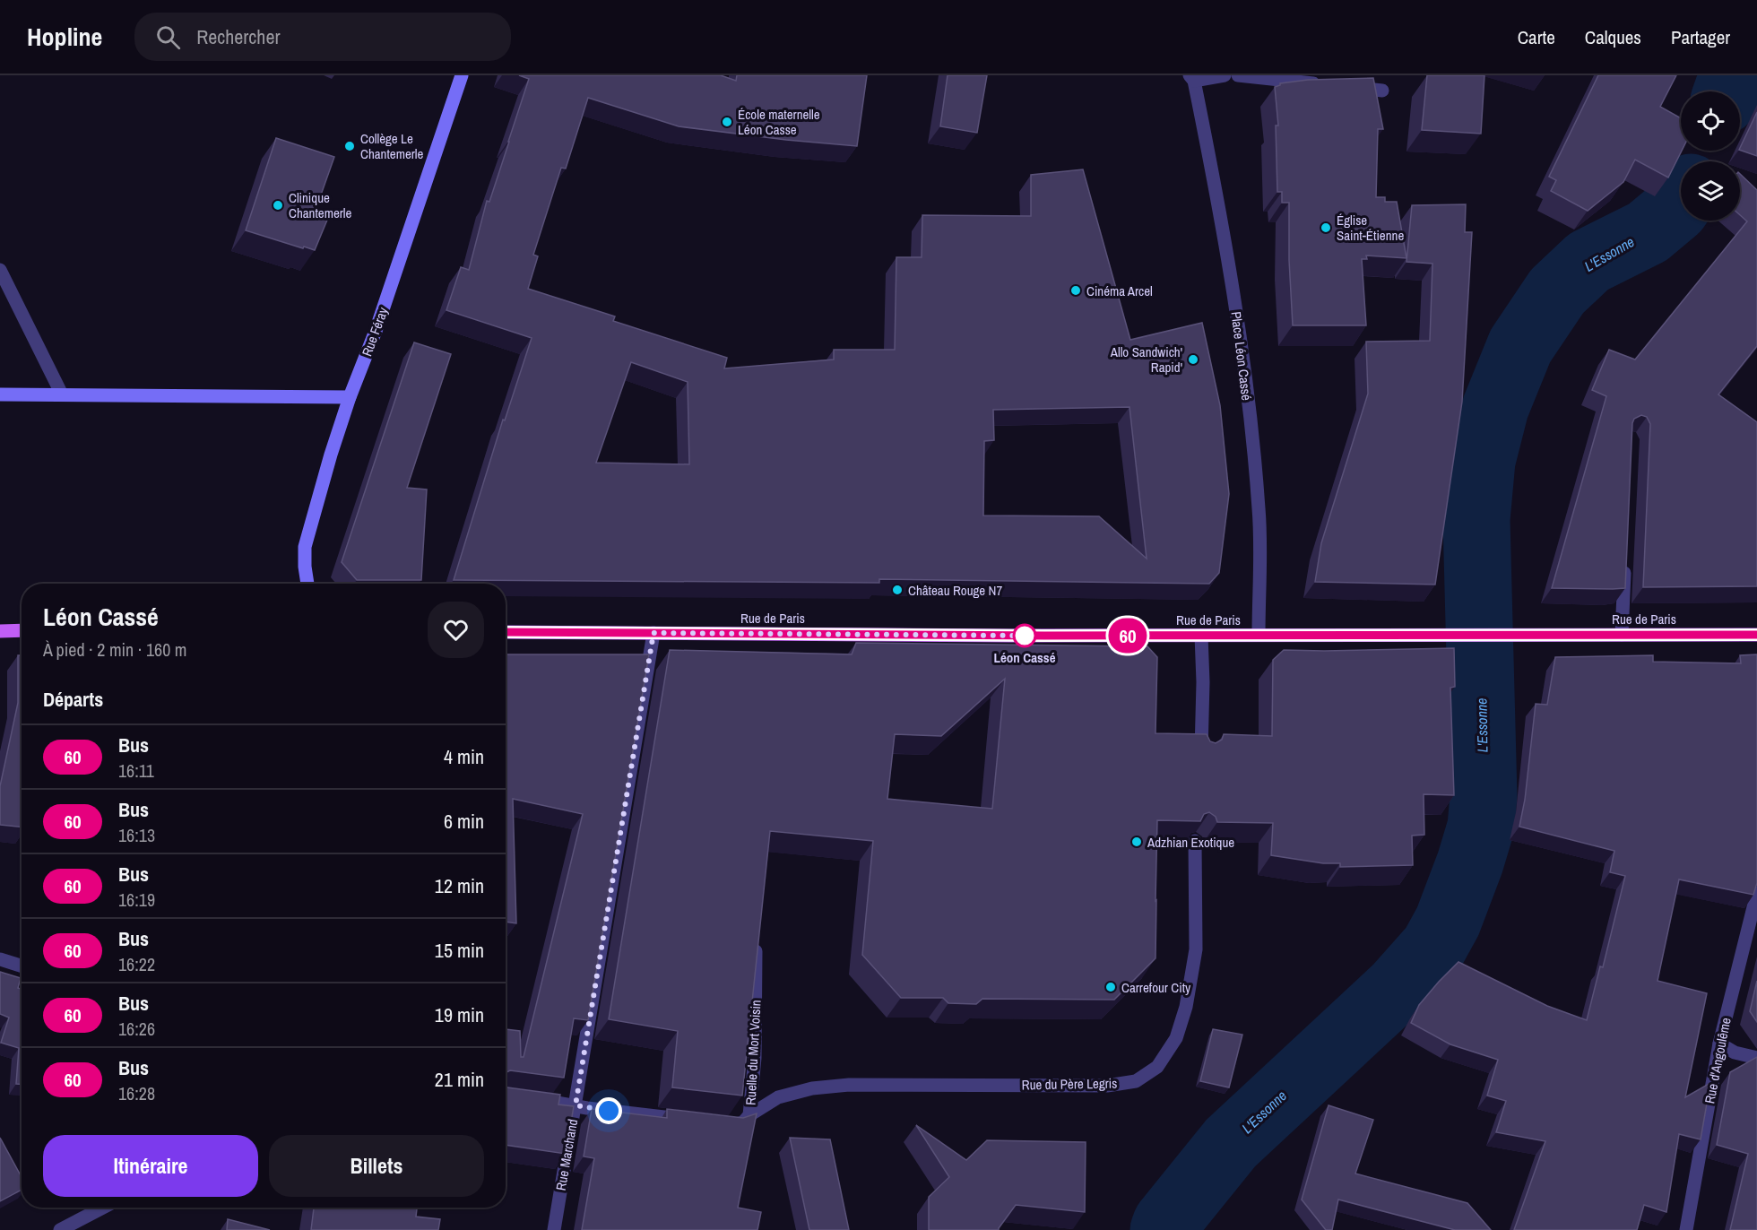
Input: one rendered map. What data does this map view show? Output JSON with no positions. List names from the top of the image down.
{
  "streets": {
    "main road": ["Rue Féray", "Rue de Paris"],
    "street": [
      "Place Léon Cassé",
      "Ruelle du Mort Voisin",
      "Rue d'Angoulême",
      "Rue du Père Legris",
      "Rue Marchand"
    ]
  },
  "crossings": [
    ["Place Léon Cassé", "Rue de Paris"],
    ["Rue de Paris", "Rue Marchand"],
    ["Ruelle du Mort Voisin", "Rue du Père Legris"]
  ],
  "water": ["L'Essonne"],
  "places": [
    "École maternelle Léon Casse",
    "Collège Le Chantemerle",
    "Clinique Chantemerle",
    "Église Saint-Étienne",
    "Cinéma Arcel",
    "Allo Sandwich' Rapid'",
    "Château Rouge N7",
    "Léon Cassé",
    "Adzhian Exotique",
    "Carrefour City"
  ],
  "lines": ["bus line 60"],
  "page": {
    "header": "Hopline",
    "search": "Rechercher",
    "nav": ["Carte", "Calques", "Partager"],
    "on_map": "60",
    "heading": [
      ["Léon Cassé", "À pied · 2 min · 160 m"],
      "Départs"
    ],
    "list": [
      {
        "mark": "60",
        "name": "Bus",
        "note": "16:11",
        "value": "4 min"
      },
      {
        "mark": "60",
        "name": "Bus",
        "note": "16:13",
        "value": "6 min"
      },
      {
        "mark": "60",
        "name": "Bus",
        "note": "16:19",
        "value": "12 min"
      },
      {
        "mark": "60",
        "name": "Bus",
        "note": "16:22",
        "value": "15 min"
      },
      {
        "mark": "60",
        "name": "Bus",
        "note": "16:26",
        "value": "19 min"
      },
      {
        "mark": "60",
        "name": "Bus",
        "note": "16:28",
        "value": "21 min"
      }
    ],
    "buttons": ["Itinéraire", "Billets"]
  }
}
